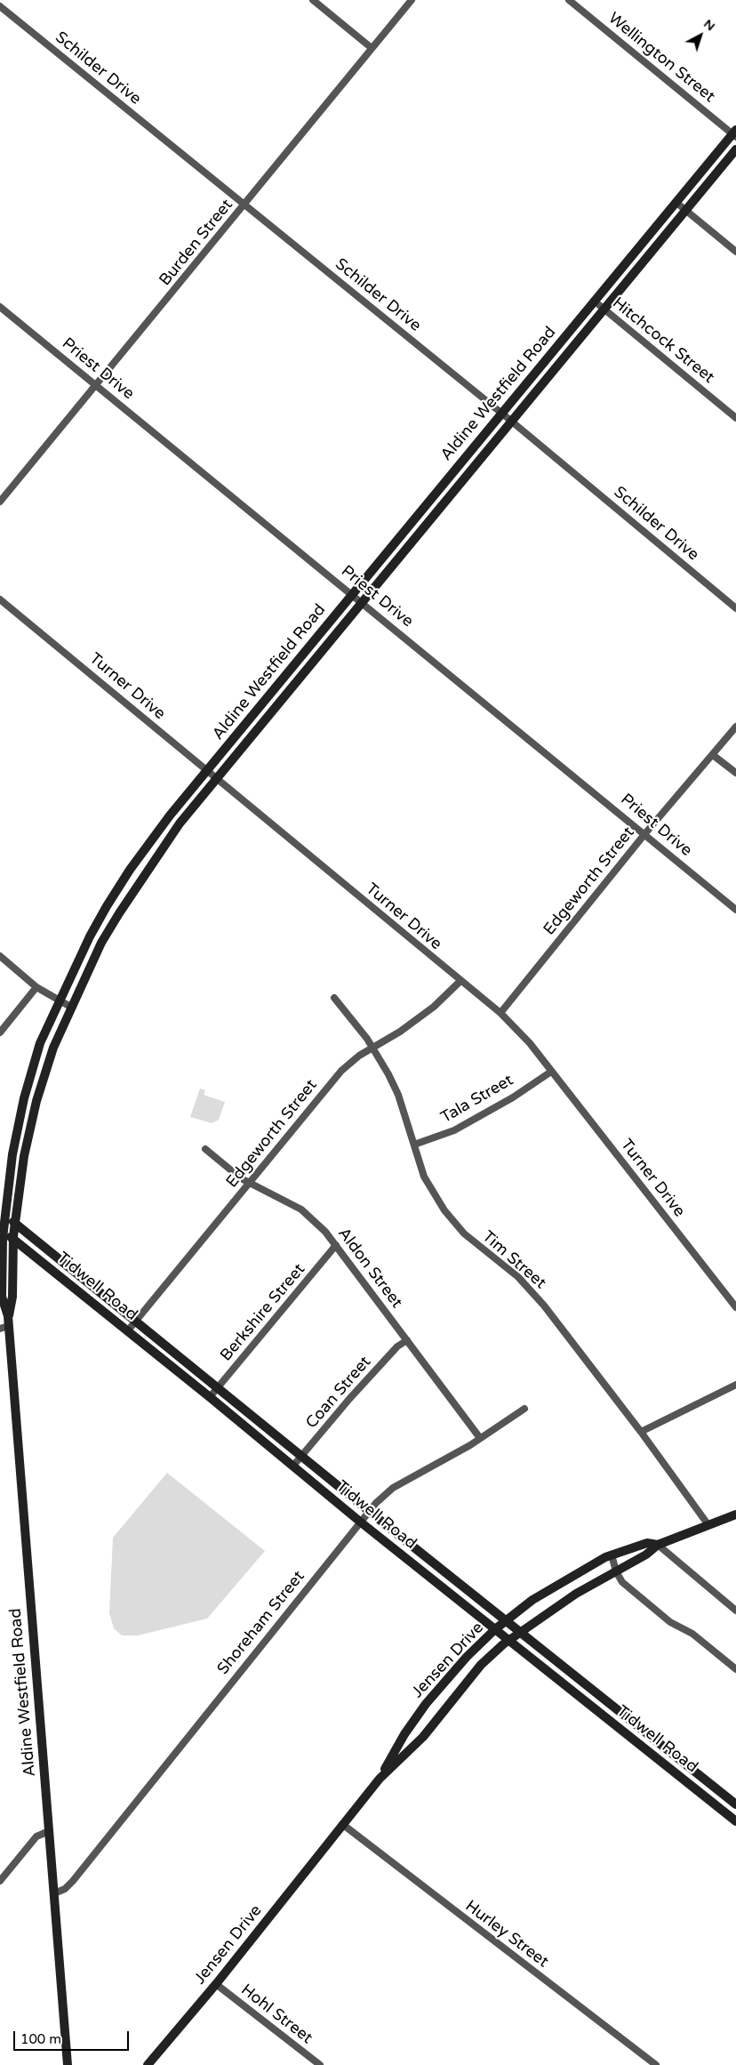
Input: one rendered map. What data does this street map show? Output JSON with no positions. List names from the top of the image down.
{
  "streets": {
    "main road": ["Aldine Westfield Road", "Tidwell Road", "Jensen Drive"],
    "street": [
      "Wellington Street",
      "Schilder Drive",
      "Burden Street",
      "Hitchcock Street",
      "Priest Drive",
      "Turner Drive",
      "Edgeworth Street",
      "Tala Street",
      "Tim Street",
      "Aldon Street",
      "Berkshire Street",
      "Coan Street",
      "Shoreham Street",
      "Hurley Street",
      "Hohl Street"
    ]
  },
  "crossings": [
    ["Wellington Street", "Aldine Westfield Road"],
    ["Schilder Drive", "Burden Street"],
    ["Schilder Drive", "Aldine Westfield Road"],
    ["Burden Street", "Priest Drive"],
    ["Hitchcock Street", "Aldine Westfield Road"],
    ["Priest Drive", "Aldine Westfield Road"],
    ["Priest Drive", "Edgeworth Street"],
    ["Aldine Westfield Road", "Turner Drive"],
    ["Aldine Westfield Road", "Tidwell Road"],
    ["Aldine Westfield Road", "Shoreham Street"],
    ["Turner Drive", "Edgeworth Street"],
    ["Turner Drive", "Tala Street"],
    ["Edgeworth Street", "Tim Street"],
    ["Edgeworth Street", "Aldon Street"],
    ["Edgeworth Street", "Tidwell Road"],
    ["Tala Street", "Tim Street"],
    ["Tim Street", "Jensen Drive"],
    ["Aldon Street", "Berkshire Street"],
    ["Aldon Street", "Coan Street"],
    ["Aldon Street", "Shoreham Street"],
    ["Tidwell Road", "Berkshire Street"],
    ["Tidwell Road", "Coan Street"],
    ["Tidwell Road", "Shoreham Street"],
    ["Tidwell Road", "Jensen Drive"],
    ["Jensen Drive", "Hurley Street"],
    ["Jensen Drive", "Hohl Street"]
  ],
  "scale_bar": "100 m",
  "north": "top right"
}
